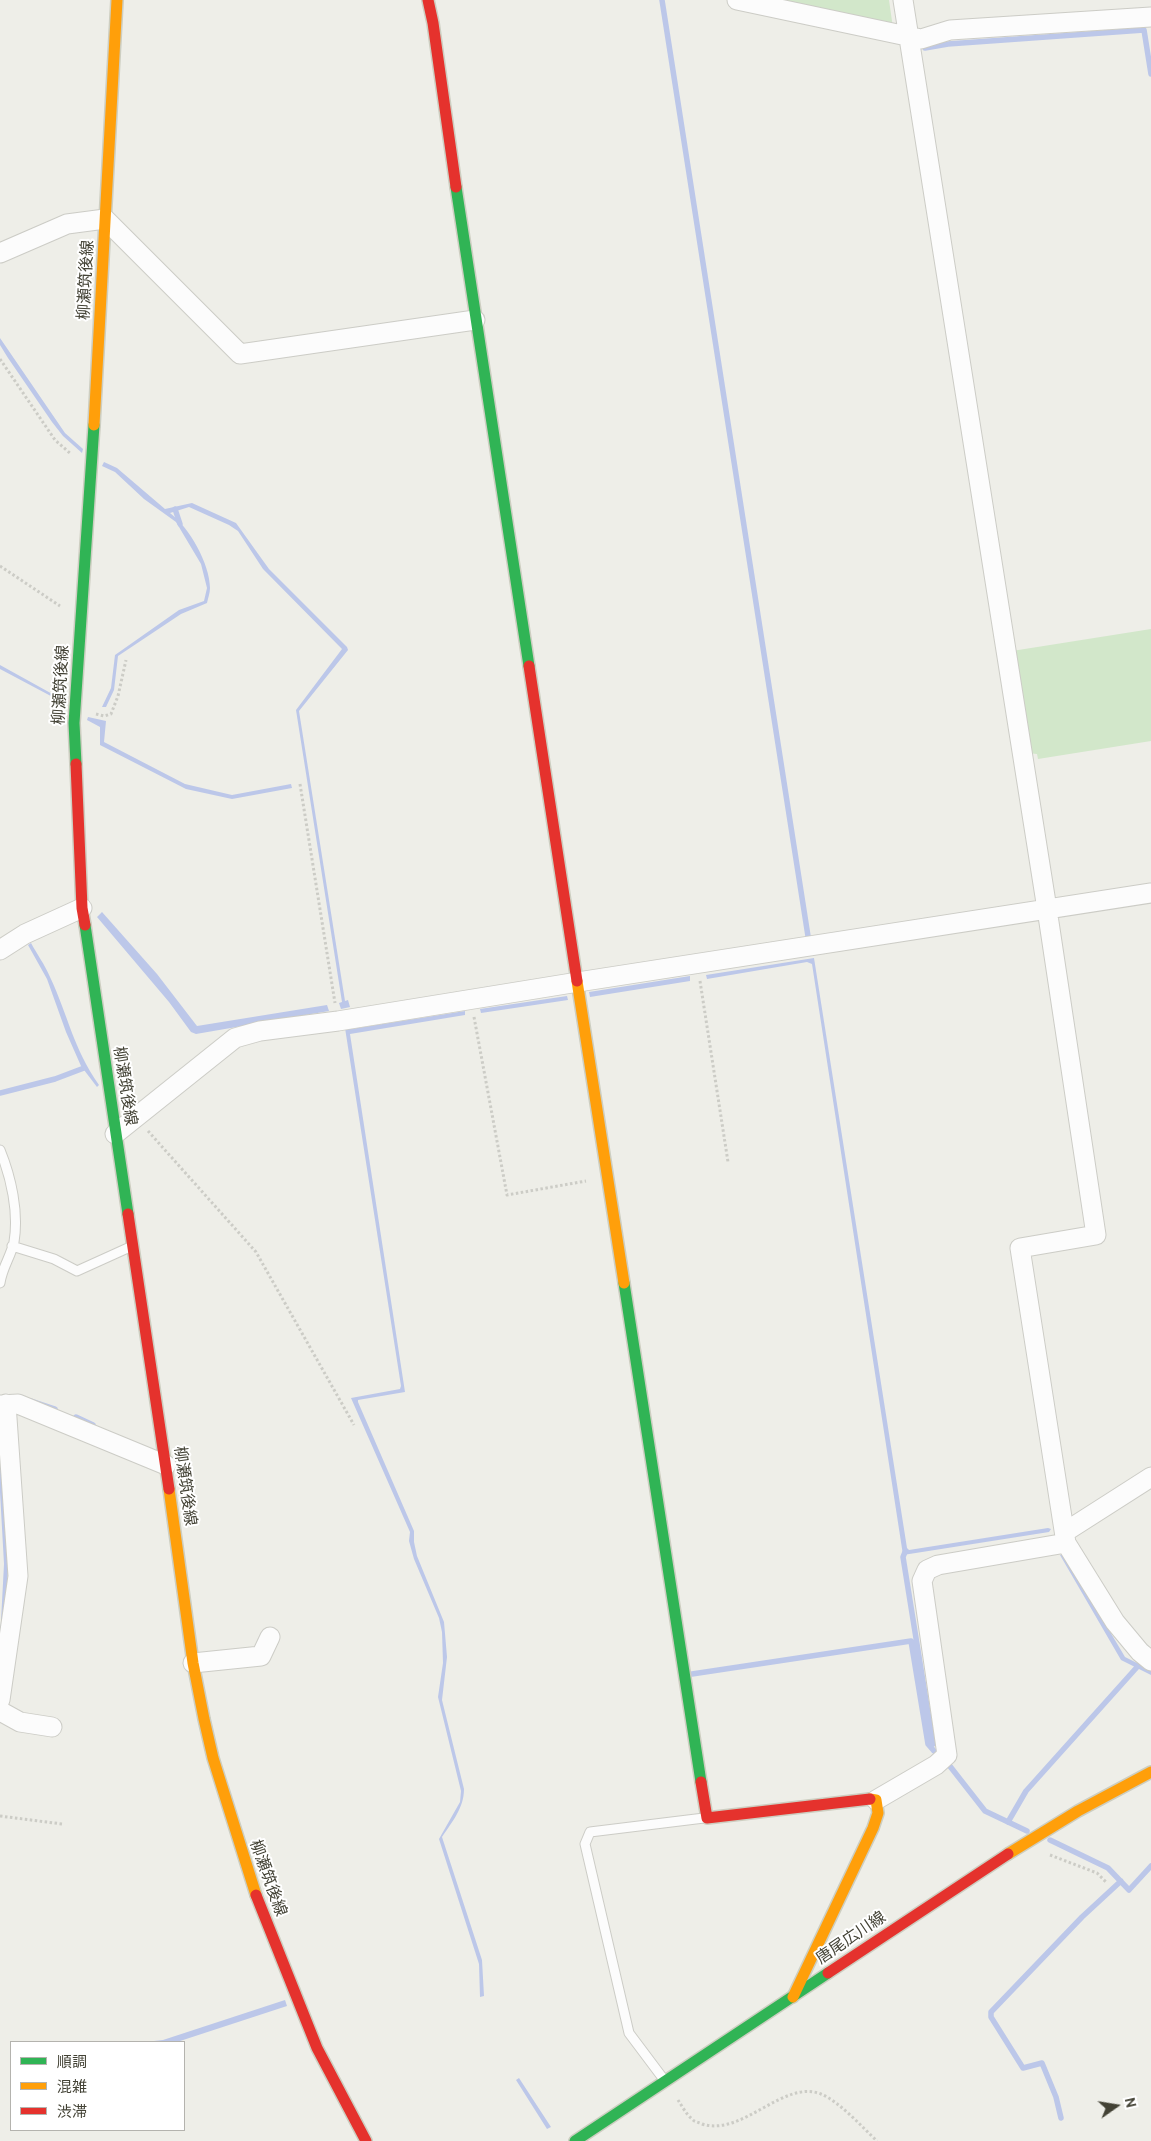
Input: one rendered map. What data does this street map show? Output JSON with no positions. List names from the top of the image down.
{
  "streets": {
    "main road": ["柳瀬筑後線", "唐尾広川線"]
  },
  "legend": ["順調", "混雑", "渋滞"],
  "north": "right"
}
